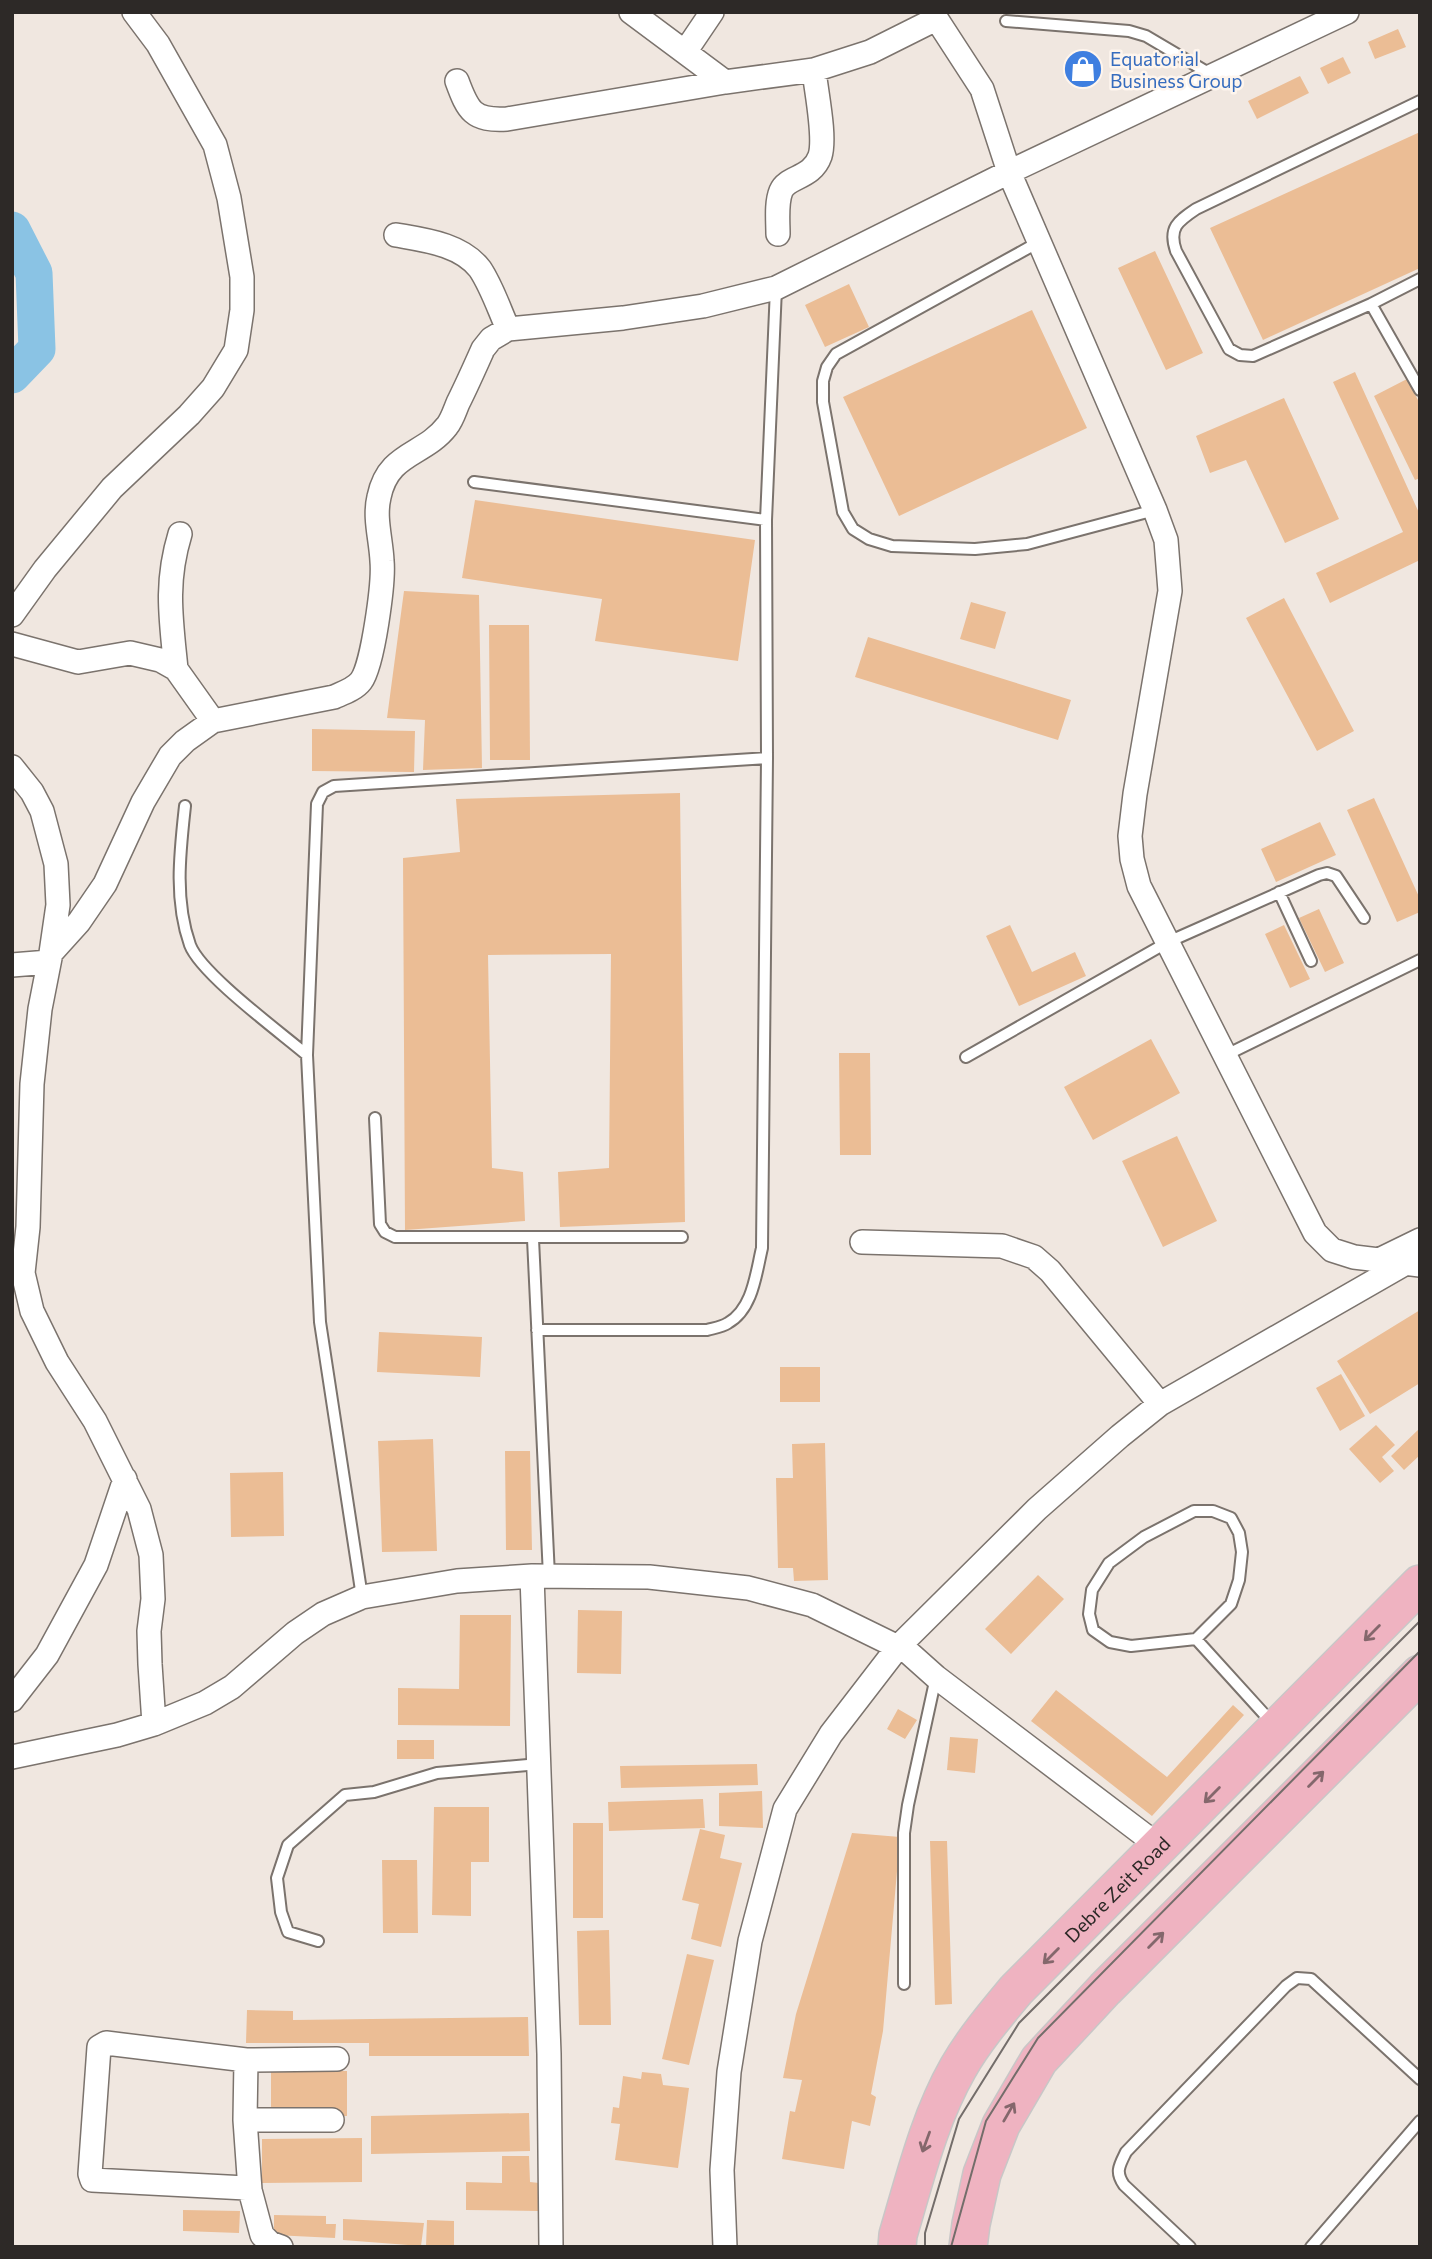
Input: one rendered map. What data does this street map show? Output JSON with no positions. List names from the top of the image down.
{
  "streets": {
    "main road": ["Debre Zeit Road"]
  },
  "places": {
    "shop": ["Equatorial Business Group"]
  }
}
